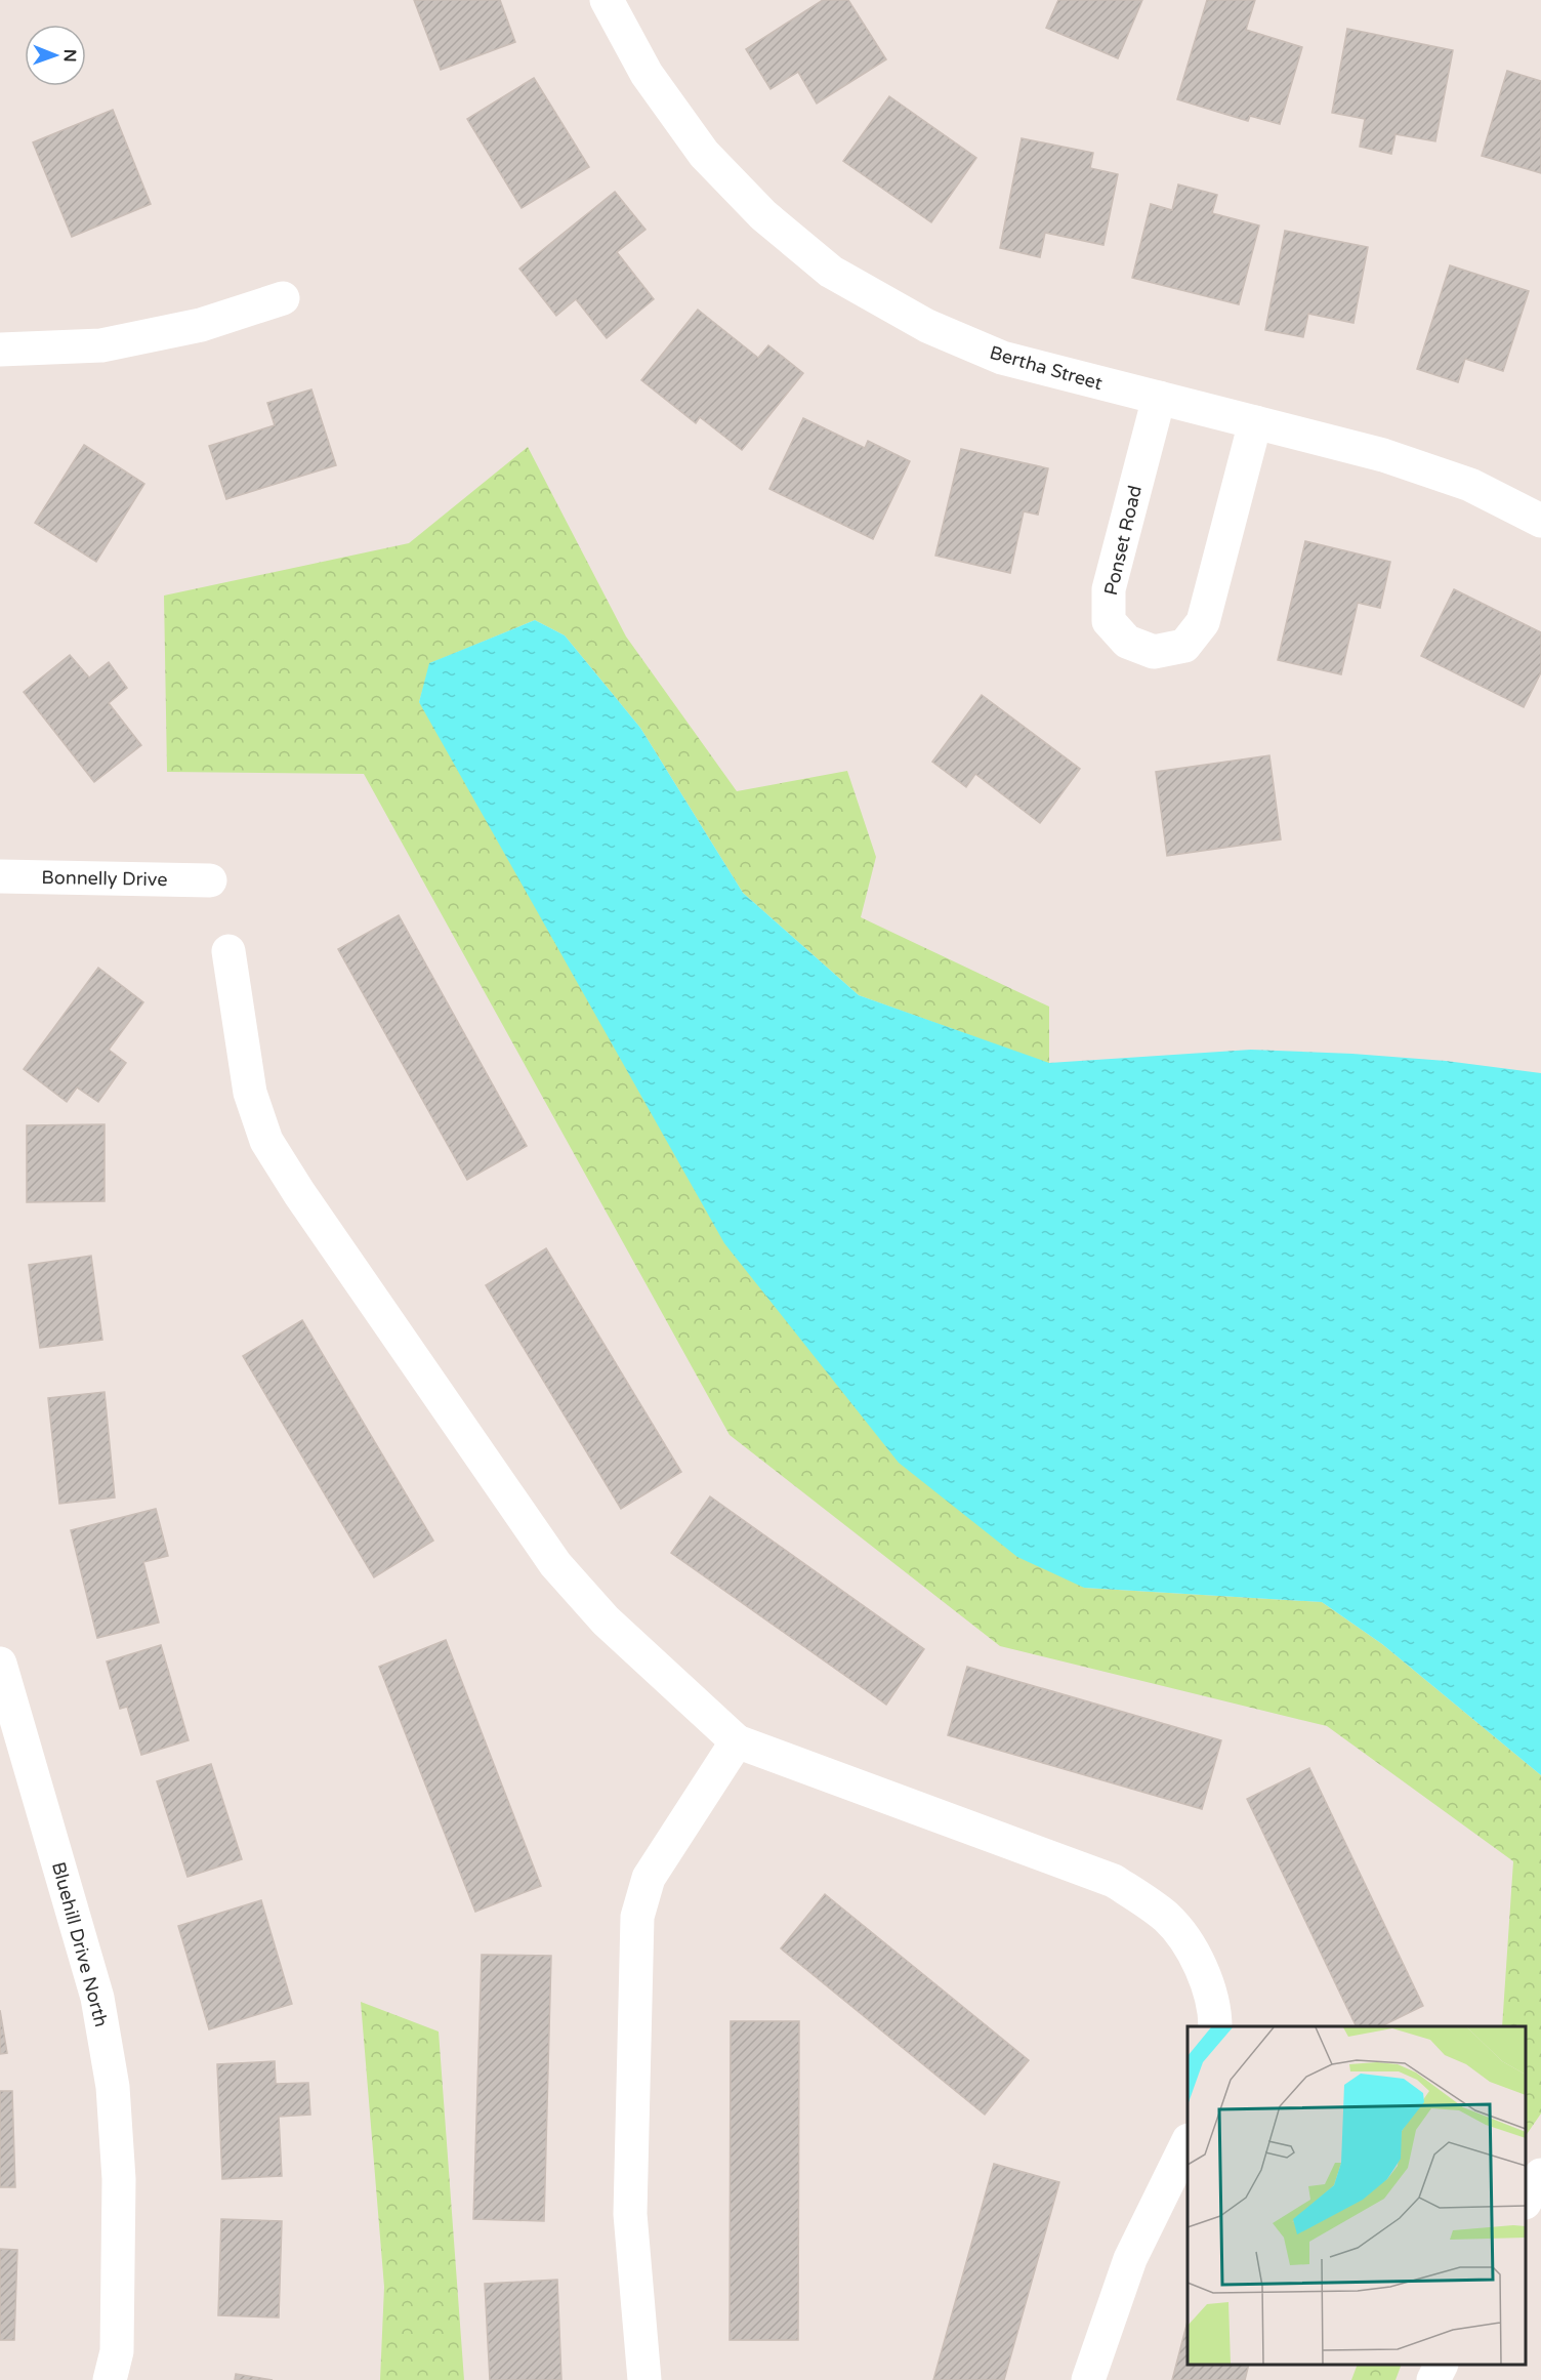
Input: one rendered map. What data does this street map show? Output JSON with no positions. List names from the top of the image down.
{
  "streets": {
    "street": [
      "Bertha Street",
      "Ponset Road",
      "Bonnelly Drive",
      "Bluehill Drive North"
    ]
  },
  "crossings": [
    ["Bertha Street", "Ponset Road"]
  ],
  "north": "right"
}
